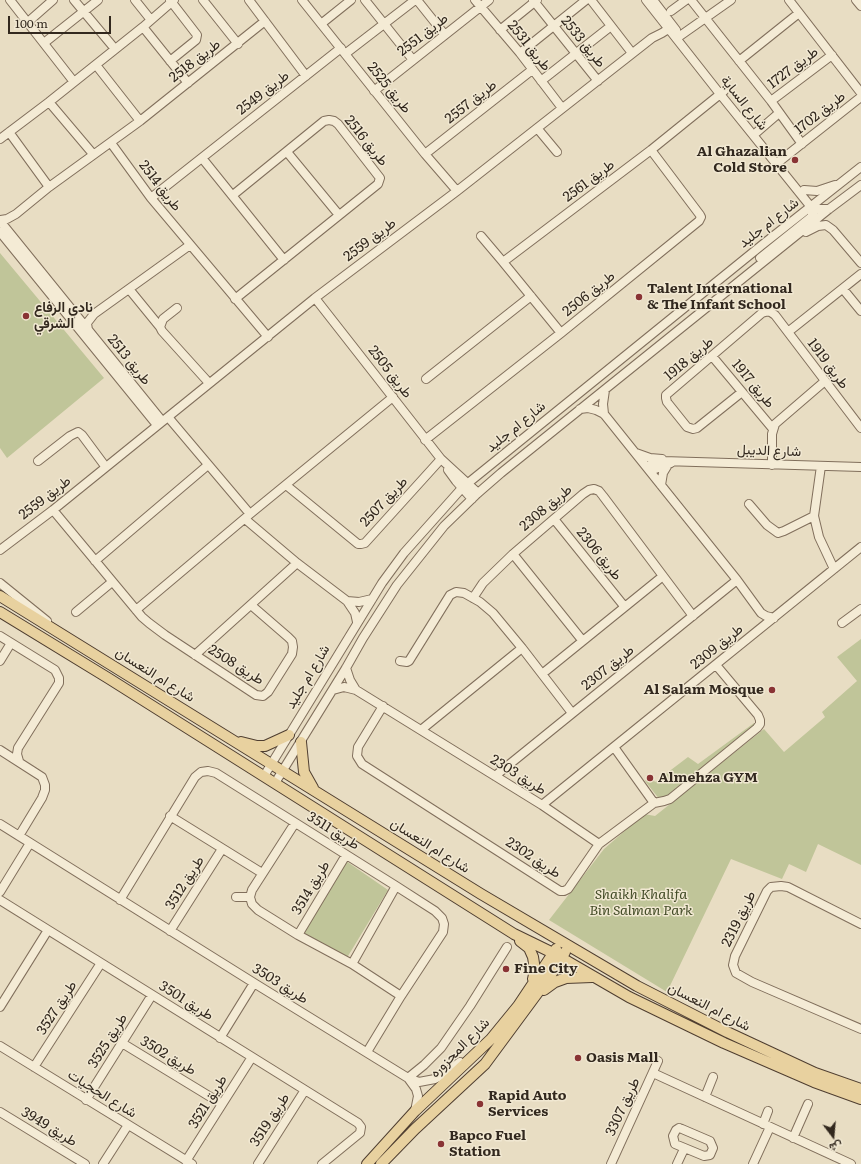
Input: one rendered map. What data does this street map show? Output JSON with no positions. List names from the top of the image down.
{
  "streets": {
    "main road": ["شارع ام النعسان", "شارع المحزوره"],
    "street": [
      "طريق 2551",
      "طريق 2533",
      "طريق 2531",
      "طريق 2518",
      "طريق 1727",
      "طريق 2525",
      "طريق 2549",
      "طريق 2557",
      "شارع الساية",
      "طريق 1702",
      "طريق 2516",
      "طريق 2561",
      "طريق 2514",
      "شارع ام جليد",
      "طريق 2559",
      "طريق 2506",
      "طريق 1918",
      "طريق 2513",
      "طريق 1919",
      "طريق 2505",
      "طريق 1917",
      "شارع الديبل",
      "طريق 2507",
      "طريق 2308",
      "طريق 2306",
      "طريق 2309",
      "طريق 2508",
      "طريق 2307",
      "طريق 2303",
      "طريق 3511",
      "طريق 2302",
      "طريق 3512",
      "طريق 3514",
      "طريق 2319",
      "طريق 3503",
      "طريق 3501",
      "طريق 3527",
      "طريق 3525",
      "طريق 3502",
      "شارع الحجيات",
      "طريق 3521",
      "طريق 3307",
      "طريق 3519",
      "طريق 3949"
    ]
  },
  "crossings": [
    ["طريق 2551", "طريق 2531"],
    ["طريق 2551", "طريق 2525"],
    ["طريق 2533", "طريق 2559"],
    ["طريق 2531", "طريق 2557"],
    ["طريق 2531", "طريق 2559"],
    ["طريق 2518", "طريق 2514"],
    ["طريق 2518", "طريق 2513"],
    ["طريق 1727", "طريق 1702"],
    ["طريق 2525", "طريق 2549"],
    ["طريق 2525", "طريق 2557"],
    ["طريق 2525", "طريق 2559"],
    ["طريق 2549", "طريق 2514"],
    ["شارع الساية", "طريق 1702"],
    ["شارع الساية", "طريق 2561"],
    ["شارع الساية", "شارع ام جليد"],
    ["شارع الساية", "طريق 2559"],
    ["طريق 2516", "طريق 2514"],
    ["طريق 2561", "طريق 2506"],
    ["طريق 2514", "طريق 2559"],
    ["شارع ام جليد", "طريق 2505"],
    ["شارع ام جليد", "شارع ام النعسان"],
    ["شارع ام جليد", "طريق 2303"],
    ["طريق 2559", "طريق 2513"],
    ["طريق 2559", "طريق 2505"],
    ["طريق 2559", "طريق 2508"],
    ["طريق 2506", "طريق 2505"],
    ["طريق 1918", "طريق 1919"],
    ["طريق 1918", "طريق 1917"],
    ["طريق 1919", "طريق 1917"],
    ["طريق 2505", "طريق 2507"],
    ["طريق 1917", "شارع الديبل"],
    ["طريق 2308", "طريق 2306"],
    ["طريق 2308", "طريق 2307"],
    ["طريق 2309", "طريق 2303"],
    ["طريق 2309", "طريق 2302"],
    ["طريق 2307", "طريق 2303"],
    ["شارع ام النعسان", "شارع المحزوره"],
    ["طريق 2303", "طريق 2302"],
    ["طريق 3511", "طريق 3512"],
    ["طريق 3511", "طريق 3514"],
    ["طريق 3511", "طريق 3503"],
    ["طريق 3512", "طريق 3503"],
    ["طريق 3501", "طريق 3527"],
    ["طريق 3501", "طريق 3525"],
    ["طريق 3501", "طريق 3521"],
    ["طريق 3501", "طريق 3519"],
    ["طريق 3527", "شارع الحجيات"],
    ["طريق 3525", "طريق 3502"],
    ["طريق 3525", "شارع الحجيات"],
    ["طريق 3502", "طريق 3521"],
    ["شارع الحجيات", "طريق 3521"]
  ],
  "parks": ["Shaikh Khalifa Bin Salman Park"],
  "places": [
    "Al Ghazalian Cold Store",
    "Talent International & The Infant School",
    "نادي الرفاع الشرقي",
    "Al Salam Mosque",
    "Almehza GYM",
    "Fine City",
    "Oasis Mall",
    "Rapid Auto Services",
    "Bapco Fuel Station"
  ],
  "scale_bar": "100 m",
  "north": "bottom"
}
